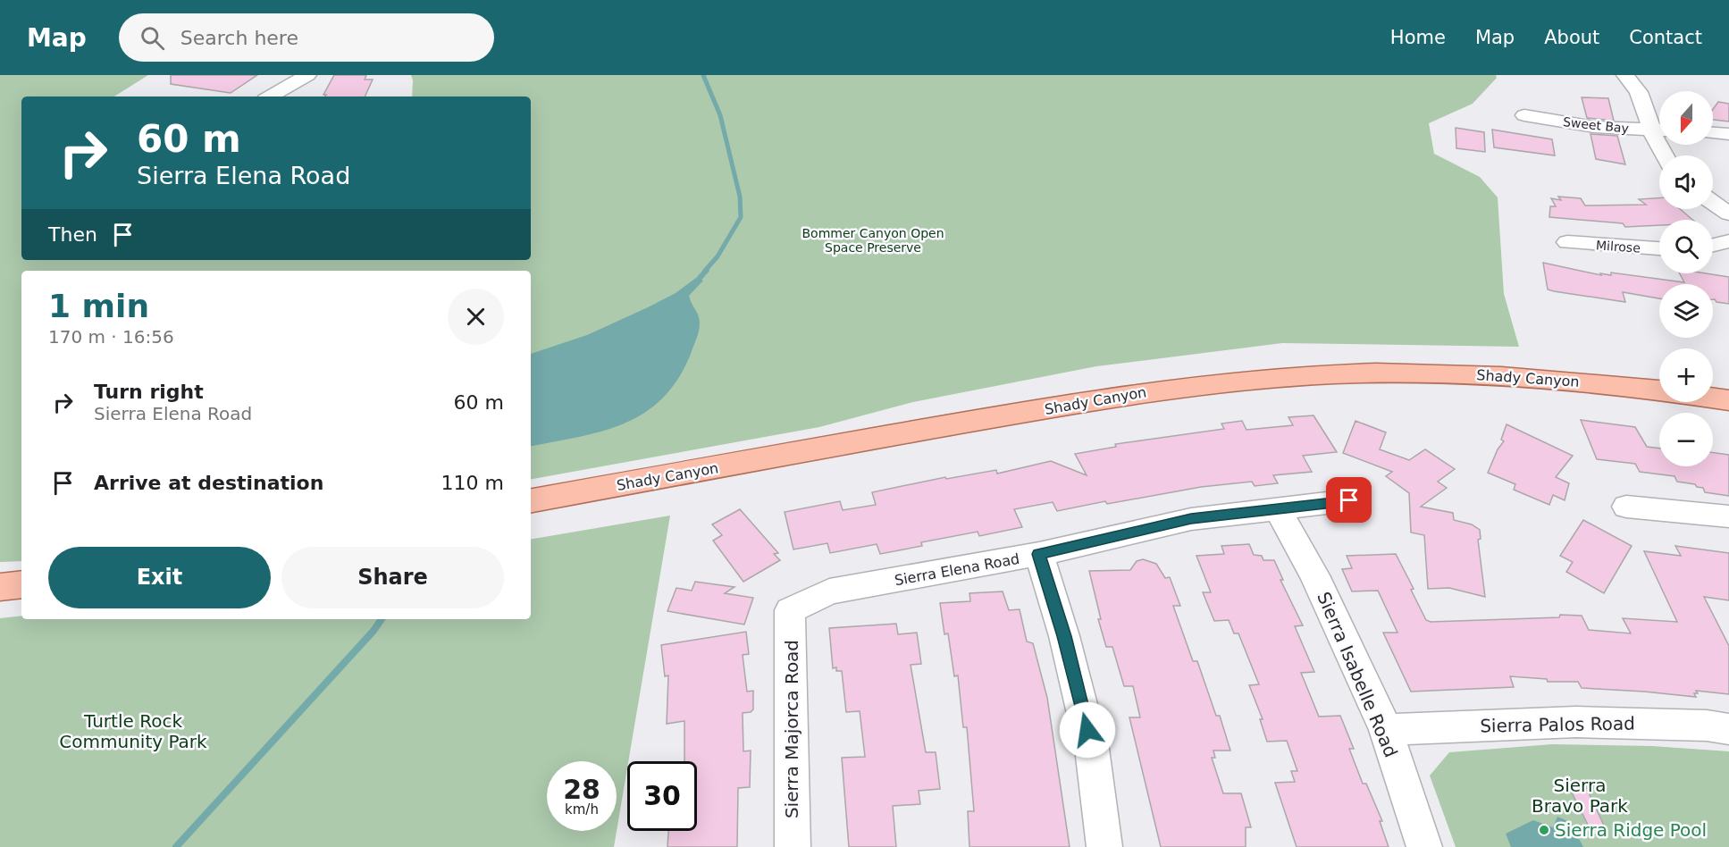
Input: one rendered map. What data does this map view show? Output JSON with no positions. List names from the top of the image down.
{
  "streets": {
    "main road": ["Shady Canyon"],
    "street": [
      "Sweet Bay",
      "Milrose",
      "Sierra Elena Road",
      "Sierra Isabelle Road",
      "Sierra Palos Road",
      "Sierra Majorca Road"
    ]
  },
  "crossings": [
    ["Sierra Elena Road", "Sierra Isabelle Road"],
    ["Sierra Elena Road", "Sierra Majorca Road"],
    ["Sierra Isabelle Road", "Sierra Palos Road"]
  ],
  "parks": ["Bommer Canyon Open Space Preserve", "Turtle Rock Community Park", "Sierra Bravo Park"],
  "places": ["Sierra Ridge Pool"],
  "north": "bottom",
  "page": {
    "header": "Map",
    "search": "Search here",
    "nav": [
      "Home",
      "Map",
      "About",
      "Contact"
    ],
    "map_buttons": ["+", "−"],
    "turn": ["60 m", "Sierra Elena Road"],
    "then": "Then",
    "heading": ["1 min", "170 m · 16:56"],
    "list": [
      {
        "name": "Turn right",
        "note": "Sierra Elena Road",
        "value": "60 m"
      },
      {
        "name": "Arrive at destination",
        "value": "110 m"
      }
    ],
    "buttons": ["Exit", "Share"],
    "speed": "28 km/h",
    "limit": "30"
  }
}
